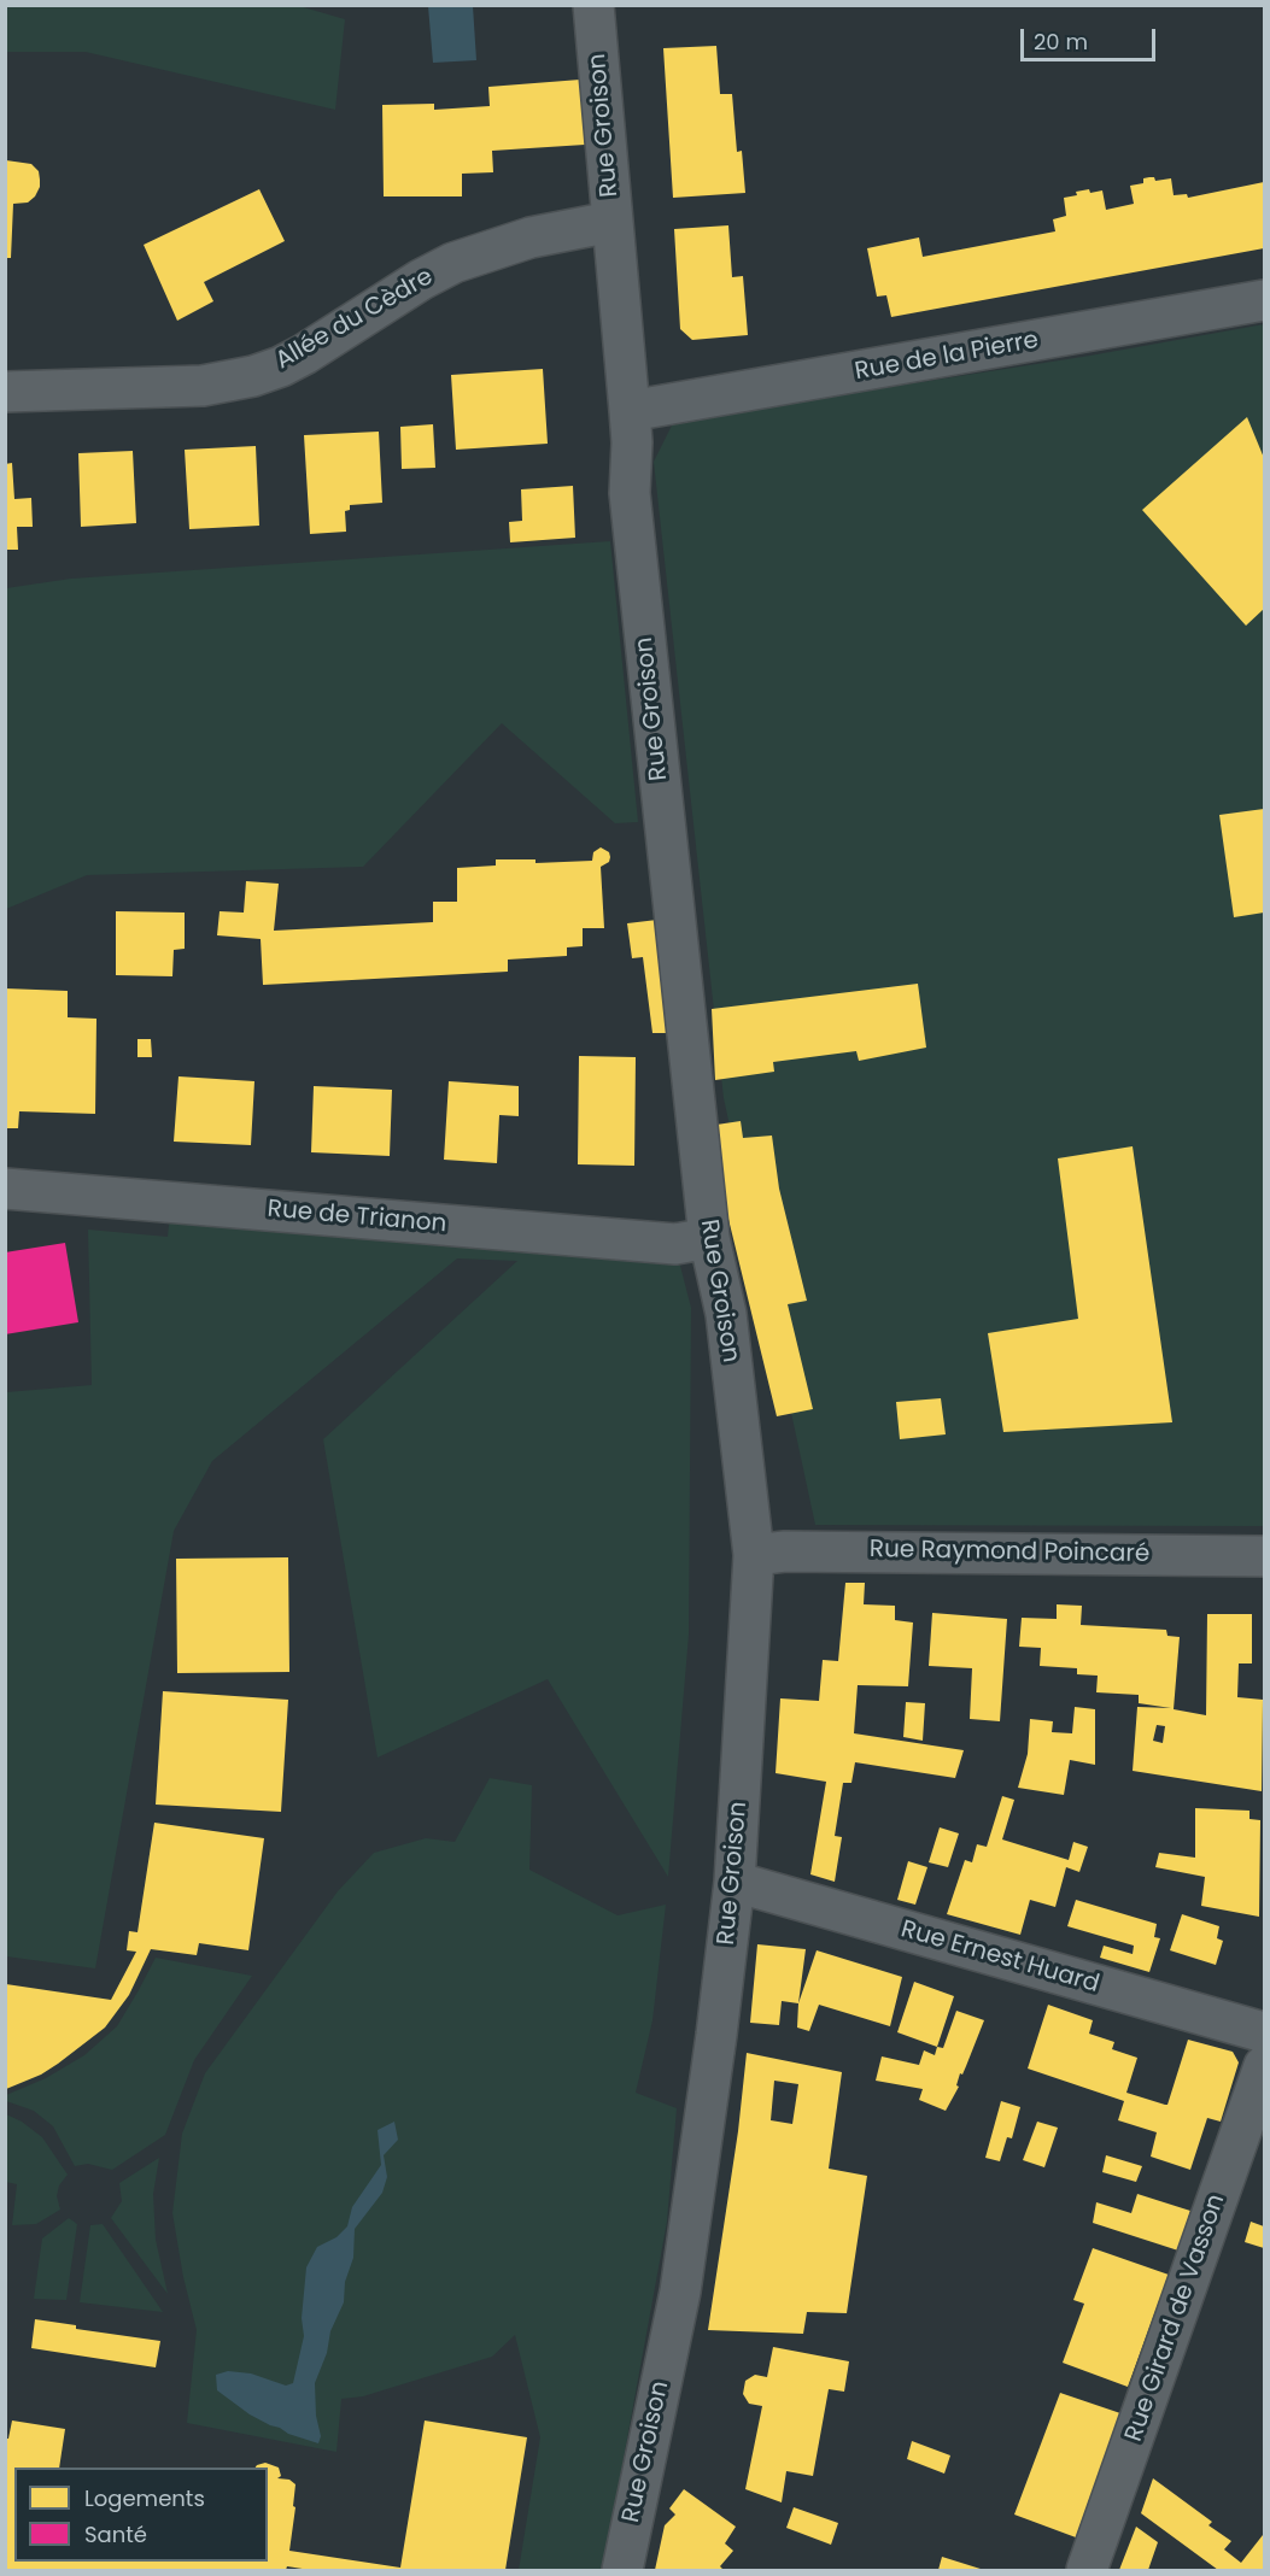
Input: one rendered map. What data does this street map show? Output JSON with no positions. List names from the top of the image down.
{
  "streets": {
    "street": [
      "Rue Groison",
      "Allée du Cèdre",
      "Rue de la Pierre",
      "Rue de Trianon",
      "Rue Raymond Poincaré",
      "Rue Ernest Huard",
      "Rue Girard de Vasson"
    ]
  },
  "crossings": [
    ["Rue Groison", "Allée du Cèdre"],
    ["Rue Groison", "Rue de la Pierre"],
    ["Rue Groison", "Rue de Trianon"],
    ["Rue Groison", "Rue Raymond Poincaré"],
    ["Rue Groison", "Rue Ernest Huard"]
  ],
  "legend": ["Logements", "Santé"],
  "scale_bar": "20 m"
}
